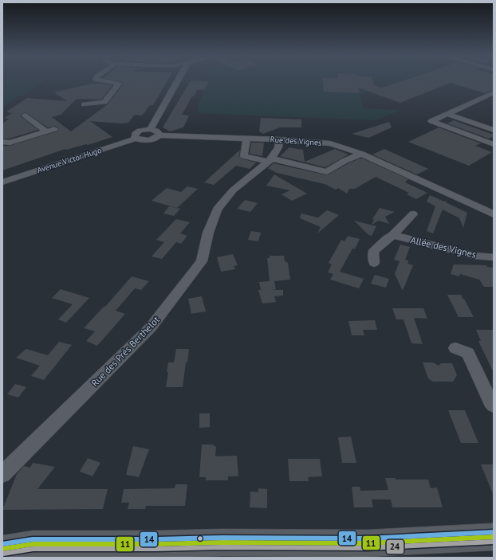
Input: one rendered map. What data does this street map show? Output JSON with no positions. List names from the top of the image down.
{
  "streets": {
    "street": [
      "Rue des Vignes",
      "Avenue Victor Hugo",
      "Allée des Vignes",
      "Rue des Prés Berthelot"
    ]
  },
  "crossings": [
    ["Rue des Vignes", "Avenue Victor Hugo"],
    ["Rue des Vignes", "Rue des Prés Berthelot"]
  ],
  "lines": ["transit line 14", "transit line 11", "transit line 24"]
}
